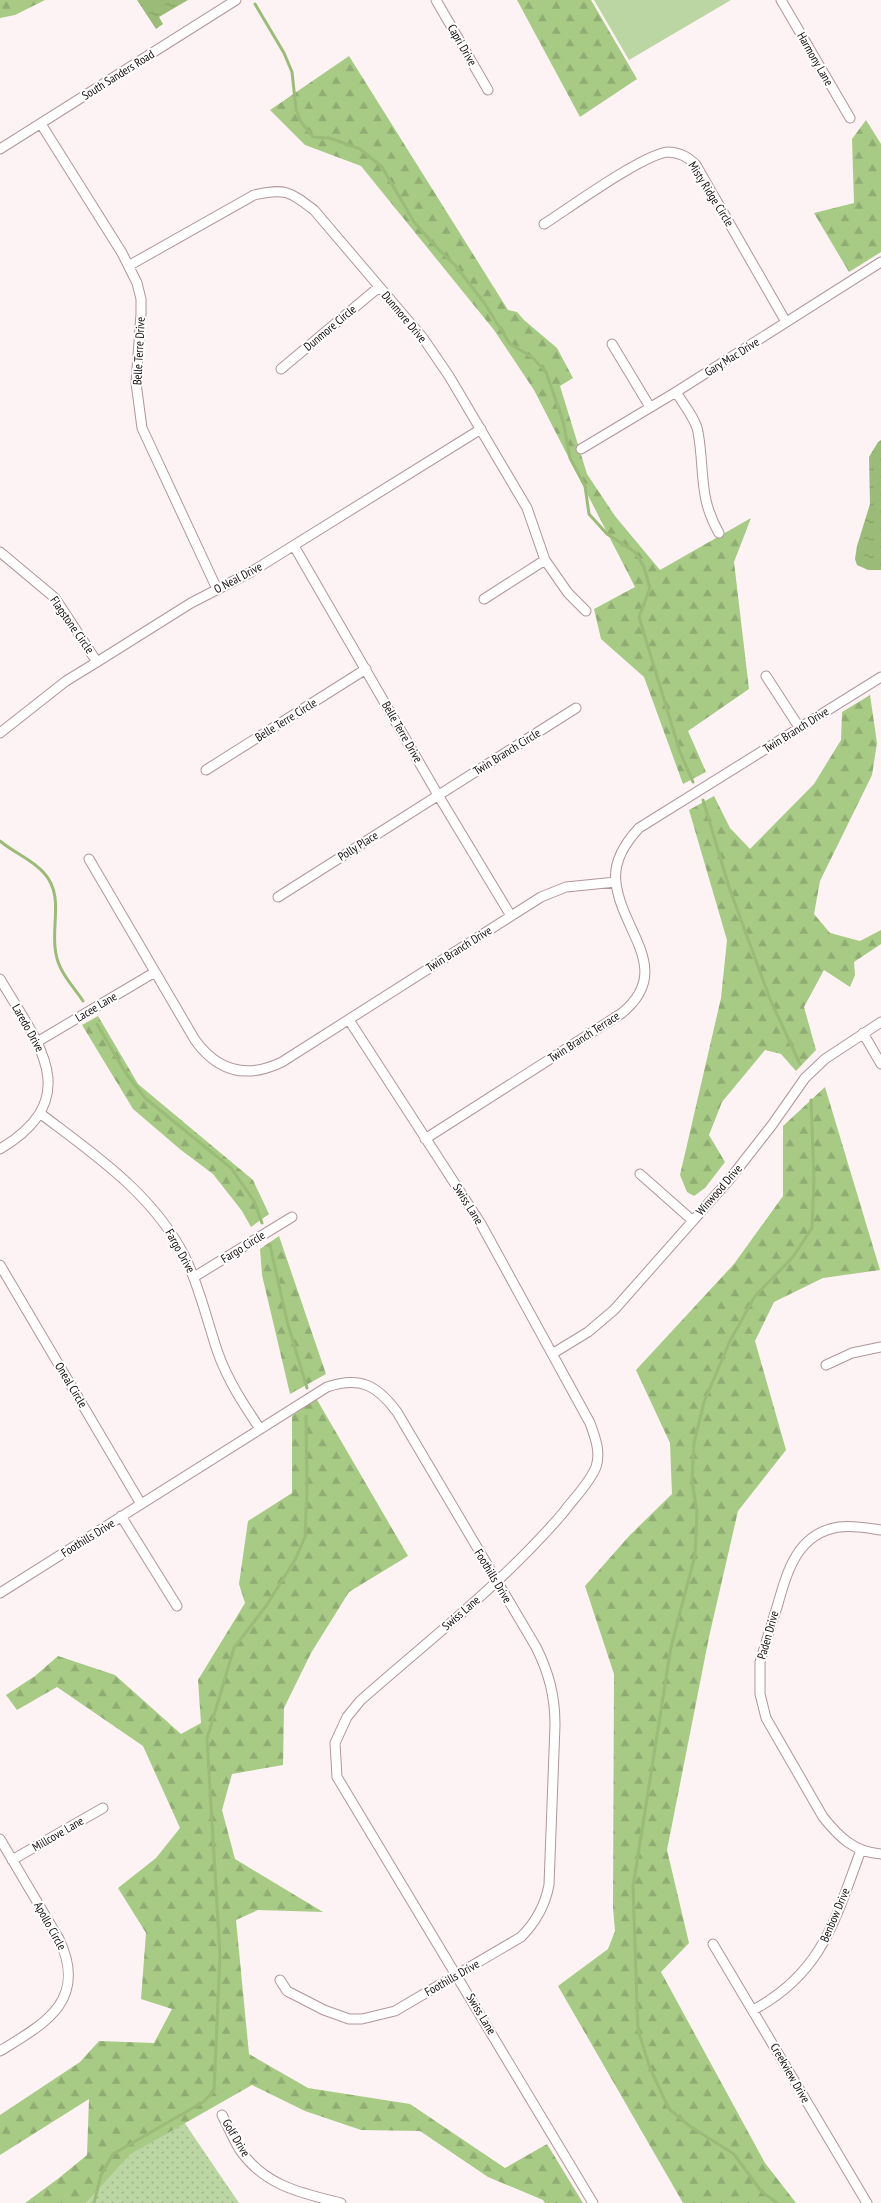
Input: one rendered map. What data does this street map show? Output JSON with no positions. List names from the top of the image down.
{
  "streets": {
    "street": [
      "Capri Drive",
      "Harmony Lane",
      "South Sanders Road",
      "Misty Ridge Circle",
      "Dunmore Drive",
      "Dunmore Circle",
      "Belle Terre Drive",
      "Gary Mac Drive",
      "O Neal Drive",
      "Flagstone Circle",
      "Belle Terre Circle",
      "Twin Branch Drive",
      "Twin Branch Circle",
      "Polly Place",
      "Lacee Lane",
      "Laredo Drive",
      "Twin Branch Terrace",
      "Winwood Drive",
      "Swiss Lane",
      "Fargo Circle",
      "Fargo Drive",
      "Oneal Circle",
      "Foothills Drive",
      "Paden Drive",
      "Millcove Lane",
      "Benbow Drive",
      "Apollo Circle",
      "Creekview Drive",
      "Golf Drive"
    ]
  },
  "crossings": [
    ["South Sanders Road", "Belle Terre Drive"],
    ["Misty Ridge Circle", "Gary Mac Drive"],
    ["Dunmore Drive", "Dunmore Circle"],
    ["Dunmore Drive", "Belle Terre Drive"],
    ["Dunmore Drive", "O Neal Drive"],
    ["Belle Terre Drive", "O Neal Drive"],
    ["Belle Terre Drive", "Belle Terre Circle"],
    ["Belle Terre Drive", "Twin Branch Drive"],
    ["Belle Terre Drive", "Twin Branch Circle"],
    ["Belle Terre Drive", "Polly Place"],
    ["O Neal Drive", "Flagstone Circle"],
    ["Twin Branch Drive", "Lacee Lane"],
    ["Twin Branch Drive", "Twin Branch Terrace"],
    ["Twin Branch Drive", "Swiss Lane"],
    ["Twin Branch Circle", "Polly Place"],
    ["Lacee Lane", "Laredo Drive"],
    ["Laredo Drive", "Fargo Drive"],
    ["Twin Branch Terrace", "Swiss Lane"],
    ["Winwood Drive", "Swiss Lane"],
    ["Swiss Lane", "Foothills Drive"],
    ["Fargo Circle", "Fargo Drive"],
    ["Fargo Drive", "Foothills Drive"],
    ["Oneal Circle", "Foothills Drive"],
    ["Paden Drive", "Benbow Drive"],
    ["Millcove Lane", "Apollo Circle"],
    ["Benbow Drive", "Creekview Drive"]
  ]
}
